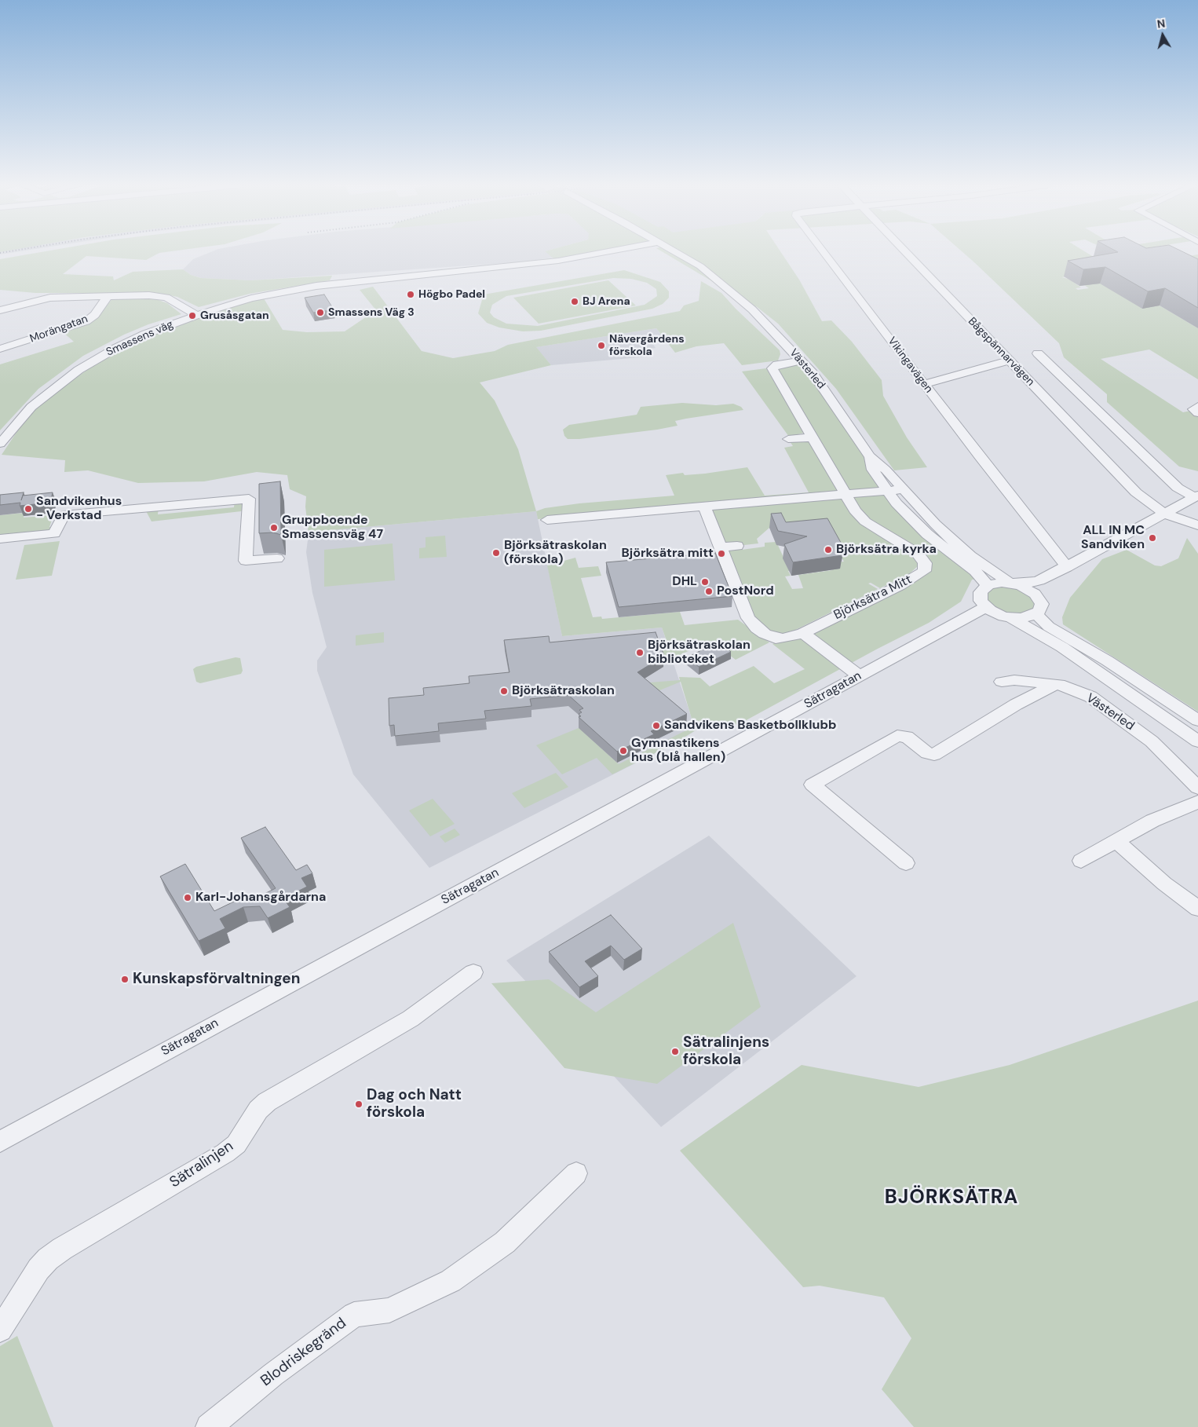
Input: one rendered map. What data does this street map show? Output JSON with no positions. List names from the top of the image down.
{
  "streets": {
    "street": [
      "Morängatan",
      "Smassens väg",
      "Bågspännarvägen",
      "Vikingavägen",
      "Västerled",
      "Björksätra Mitt",
      "Sätragatan",
      "Sätralinjen",
      "Blodriskegränd"
    ]
  },
  "crossings": [
    ["Västerled", "Björksätra Mitt"]
  ],
  "districts": ["BJÖRKSÄTRA"],
  "places": [
    "Högbo Padel",
    "BJ Arena",
    "Smassens Väg 3",
    "Grusåsgatan",
    "Nävergårdens förskola",
    "Sandvikenhus - Verkstad",
    "Gruppboende Smassensväg 47",
    "ALL IN MC Sandviken",
    "Björksätra kyrka",
    "Björksätraskolan (förskola)",
    "Björksätra mitt",
    "DHL",
    "PostNord",
    "Björksätraskolan biblioteket",
    "Björksätraskolan",
    "Sandvikens Basketbollklubb",
    "Gymnastikens hus (blå hallen)",
    "Karl-Johansgårdarna",
    "Kunskapsförvaltningen",
    "Sätralinjens förskola",
    "Dag och Natt förskola"
  ],
  "north": "top"
}
